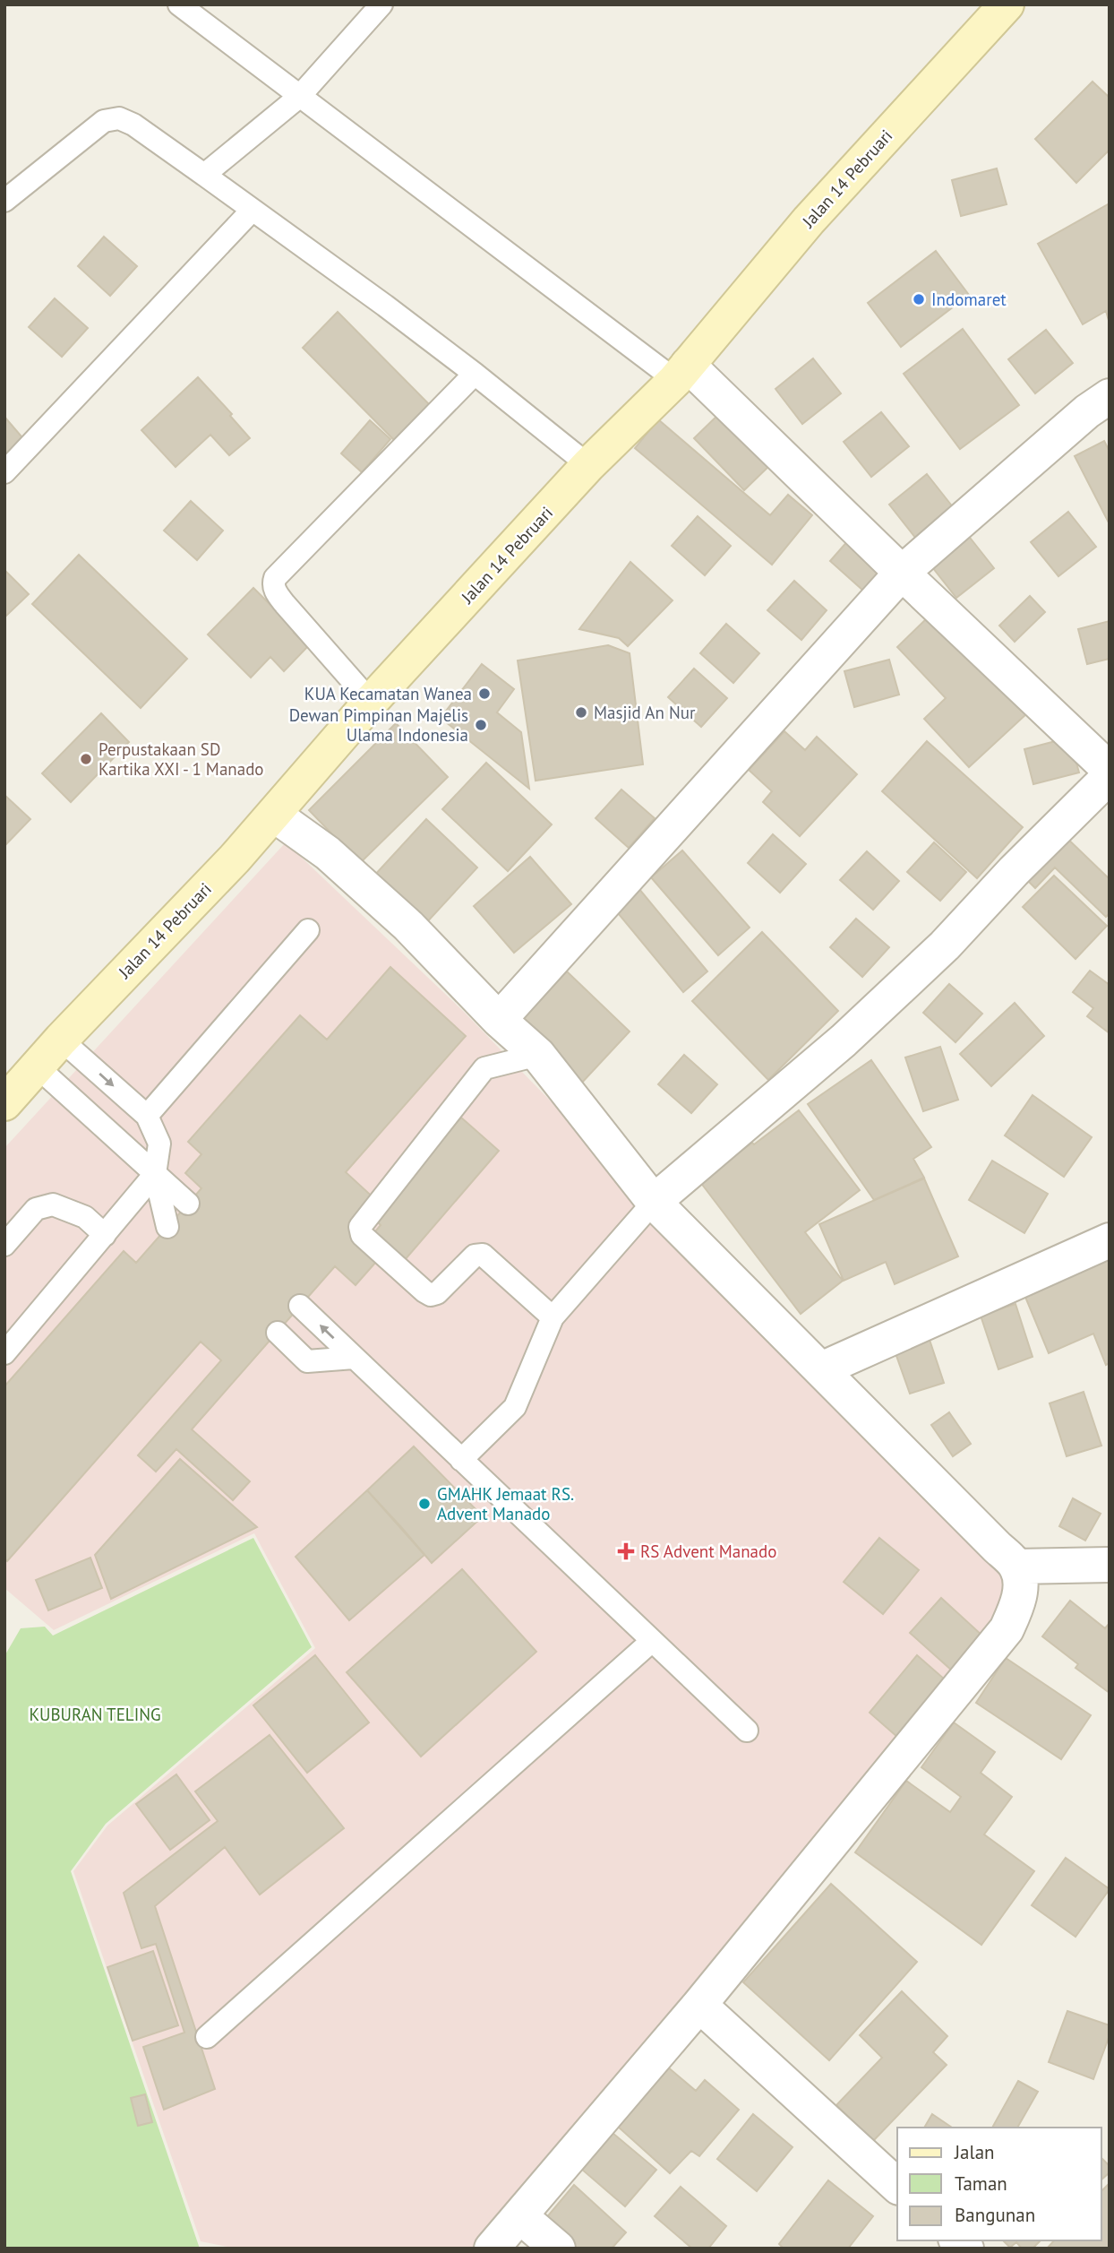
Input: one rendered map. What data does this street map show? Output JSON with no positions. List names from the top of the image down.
{
  "streets": {
    "main road": ["Jalan 14 Pebruari"]
  },
  "parks": ["KUBURAN TELING"],
  "places": {
    "other": [
      "Indomaret",
      "KUA Kecamatan Wanea",
      "Masjid An Nur",
      "Dewan Pimpinan Majelis Ulama Indonesia",
      "Perpustakaan SD Kartika XXI - 1 Manado",
      "GMAHK Jemaat RS. Advent Manado"
    ],
    "health": ["RS Advent Manado"]
  },
  "legend": ["Jalan", "Taman", "Bangunan"]
}
